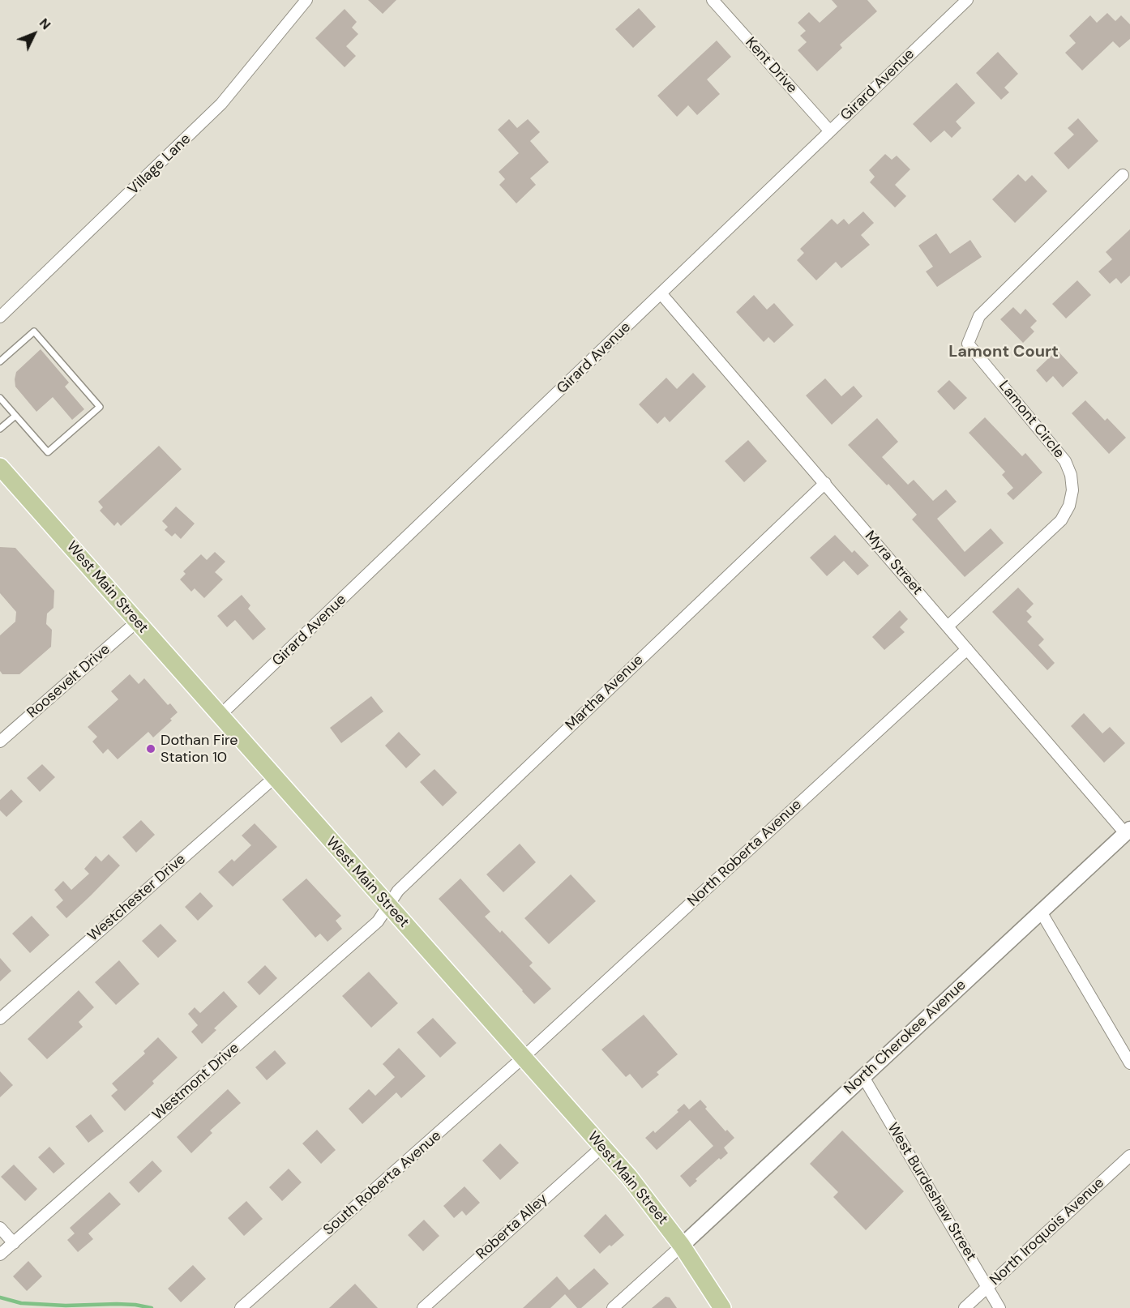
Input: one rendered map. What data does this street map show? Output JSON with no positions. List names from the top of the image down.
{
  "streets": {
    "main road": ["West Main Street"],
    "street": [
      "Kent Drive",
      "Girard Avenue",
      "Village Lane",
      "Lamont Circle",
      "Myra Street",
      "Roosevelt Drive",
      "Martha Avenue",
      "North Roberta Avenue",
      "Westchester Drive",
      "North Cherokee Avenue",
      "Westmont Drive",
      "South Roberta Avenue",
      "West Burdeshaw Street",
      "Roberta Alley",
      "North Iroquois Avenue"
    ]
  },
  "crossings": [
    ["Kent Drive", "Girard Avenue"],
    ["Girard Avenue", "Myra Street"],
    ["Girard Avenue", "West Main Street"],
    ["Lamont Circle", "Myra Street"],
    ["Myra Street", "Martha Avenue"],
    ["Myra Street", "North Roberta Avenue"],
    ["Myra Street", "North Cherokee Avenue"],
    ["West Main Street", "Roosevelt Drive"],
    ["West Main Street", "Martha Avenue"],
    ["West Main Street", "North Roberta Avenue"],
    ["West Main Street", "Westchester Drive"],
    ["West Main Street", "North Cherokee Avenue"],
    ["West Main Street", "Westmont Drive"],
    ["West Main Street", "South Roberta Avenue"],
    ["West Main Street", "Roberta Alley"],
    ["Martha Avenue", "Westmont Drive"],
    ["North Roberta Avenue", "South Roberta Avenue"],
    ["North Cherokee Avenue", "West Burdeshaw Street"],
    ["West Burdeshaw Street", "North Iroquois Avenue"]
  ],
  "districts": ["Lamont Court"],
  "places": ["Dothan Fire Station 10"],
  "north": "top right"
}
